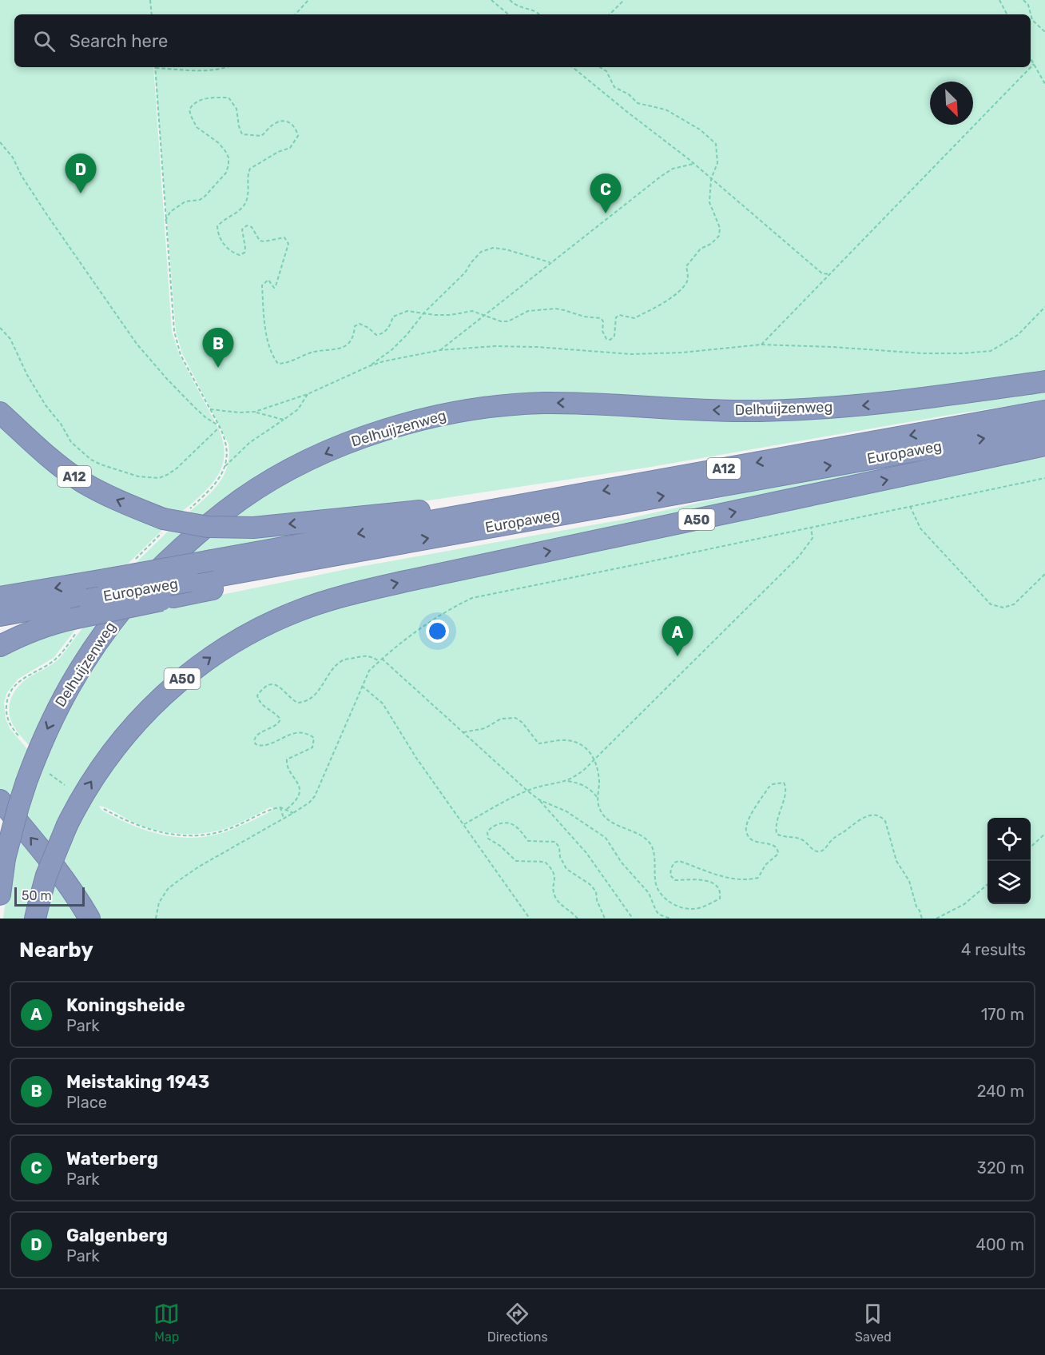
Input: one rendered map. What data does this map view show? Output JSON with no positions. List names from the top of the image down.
{
  "streets": {
    "highway": [
      "Delhuijzenweg",
      "Europaweg",
      "A12",
      "A50"
    ]
  },
  "crossings": [
    ["Europaweg", "A12"]
  ],
  "scale_bar": "50 m",
  "north": "bottom right",
  "page": {
    "search": "Search here",
    "pins": [
      "D",
      "C",
      "B",
      "A"
    ],
    "scale": "50 m",
    "heading": ["Nearby", "4 results"],
    "list": [
      {
        "mark": "A",
        "name": "Koningsheide",
        "note": "Park",
        "value": "170 m"
      },
      {
        "mark": "B",
        "name": "Meistaking 1943",
        "note": "Place",
        "value": "240 m"
      },
      {
        "mark": "C",
        "name": "Waterberg",
        "note": "Park",
        "value": "320 m"
      },
      {
        "mark": "D",
        "name": "Galgenberg",
        "note": "Park",
        "value": "400 m"
      }
    ],
    "nav": ["Map", "Directions", "Saved"]
  }
}
